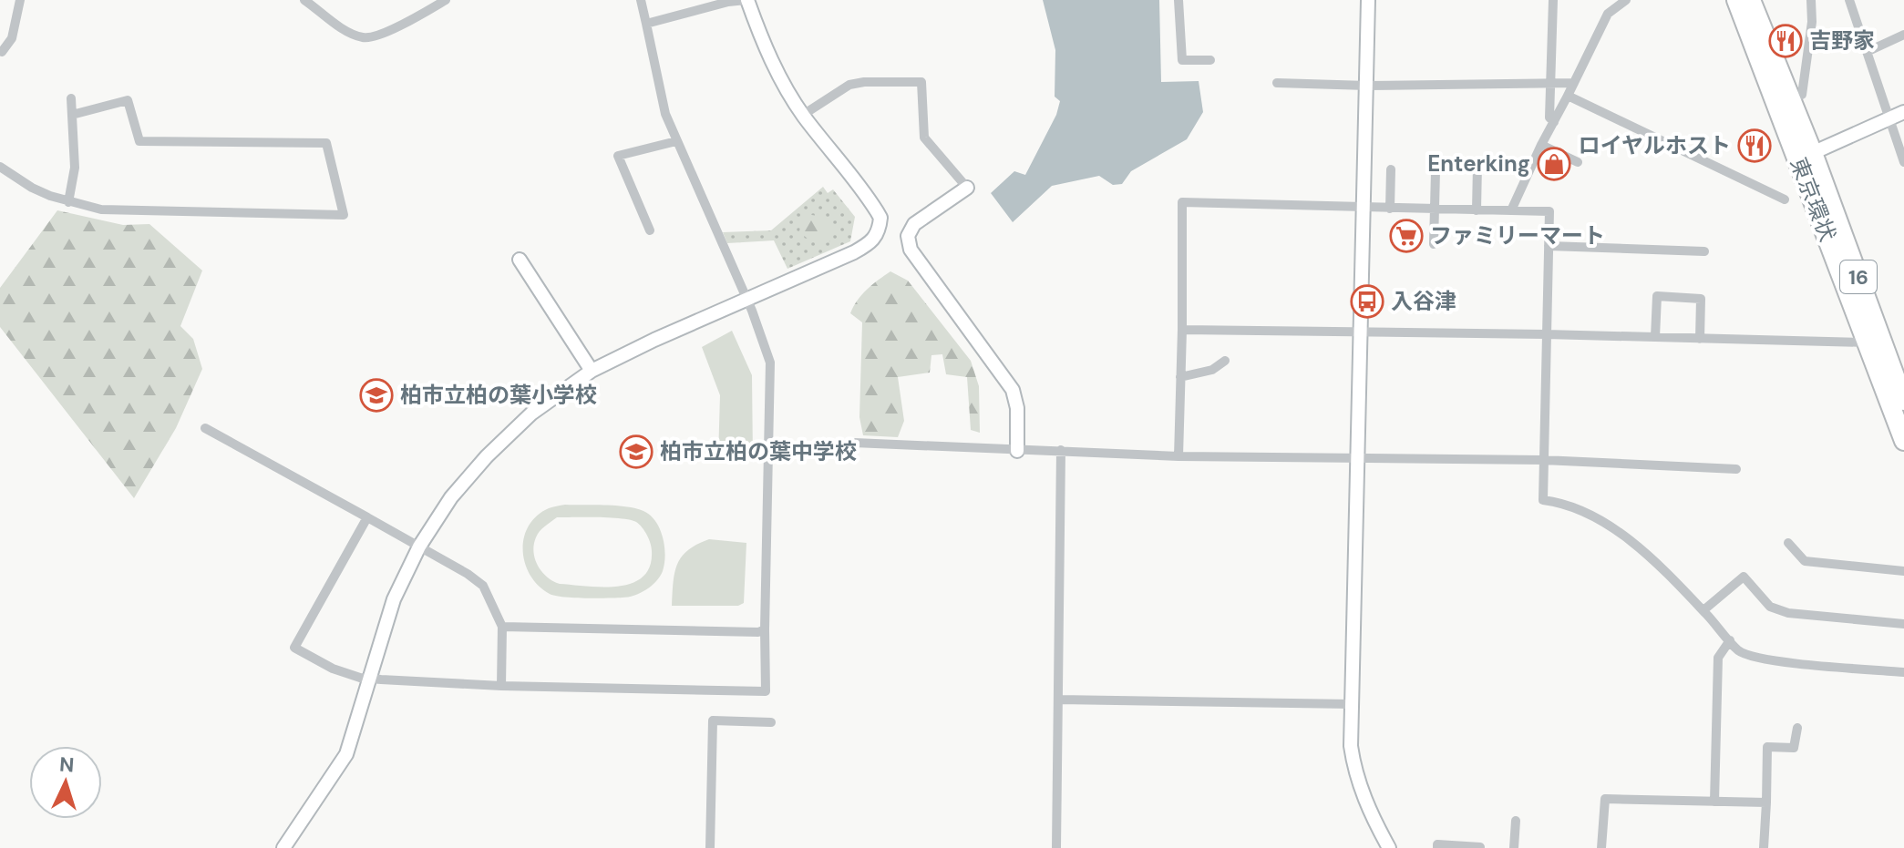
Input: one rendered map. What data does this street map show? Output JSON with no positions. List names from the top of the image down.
{
  "streets": {
    "highway": ["東京環状", "16"]
  },
  "places": {
    "restaurant": ["吉野家", "ロイヤルホスト"],
    "shop": ["Enterking"],
    "supermarket": ["ファミリーマート"],
    "bus stop": ["入谷津"],
    "school or university": ["柏市立柏の葉小学校", "柏市立柏の葉中学校"]
  },
  "north": "top"
}
